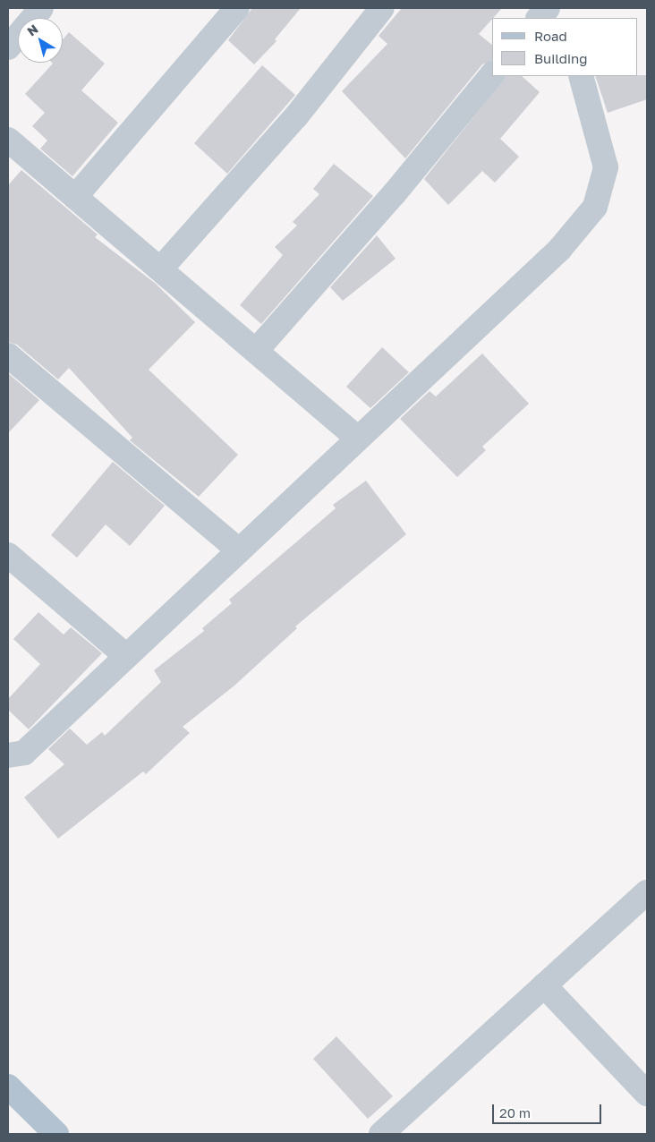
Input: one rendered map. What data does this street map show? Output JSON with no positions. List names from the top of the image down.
{
  "legend": ["Road", "Building"],
  "scale_bar": "20 m",
  "north": "top left"
}
